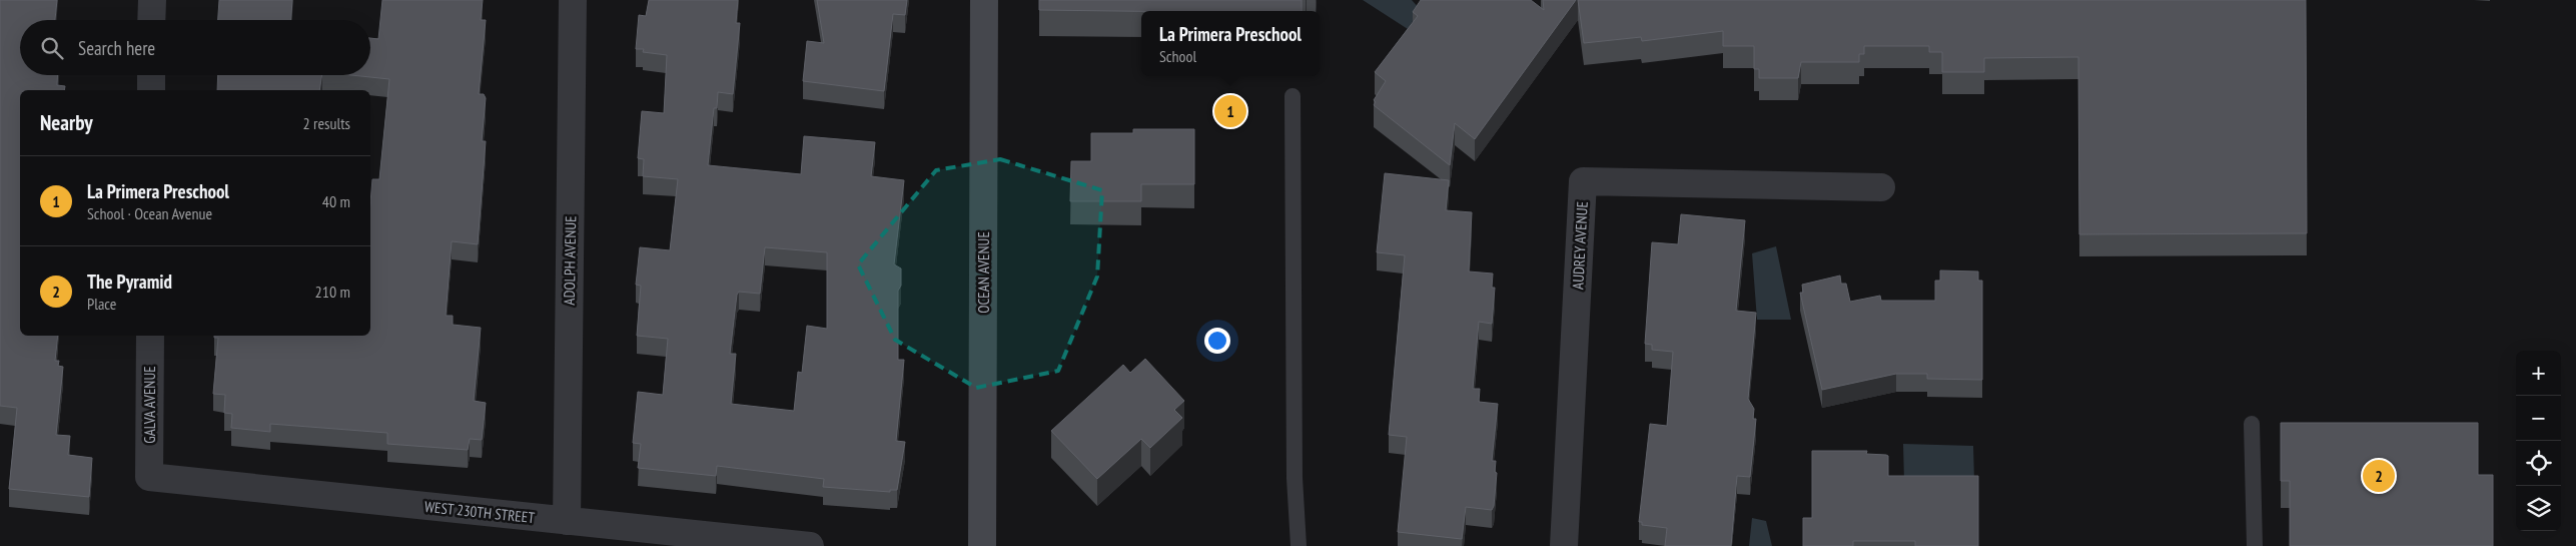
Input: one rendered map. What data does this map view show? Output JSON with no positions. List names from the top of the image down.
{
  "streets": {
    "street": [
      "AUDREY AVENUE",
      "ADOLPH AVENUE",
      "OCEAN AVENUE",
      "GALVA AVENUE",
      "WEST 230TH STREET"
    ]
  },
  "crossings": [
    ["ADOLPH AVENUE", "WEST 230TH STREET"],
    ["GALVA AVENUE", "WEST 230TH STREET"]
  ],
  "page": {
    "popup": ["La Primera Preschool", "School"],
    "search": "Search here",
    "heading": ["Nearby", "2 results"],
    "pins": ["1", "2"],
    "list": [
      {
        "mark": "1",
        "name": "La Primera Preschool",
        "note": "School · Ocean Avenue",
        "value": "40 m"
      },
      {
        "mark": "2",
        "name": "The Pyramid",
        "note": "Place",
        "value": "210 m"
      }
    ],
    "map_buttons": ["+", "−"]
  }
}
